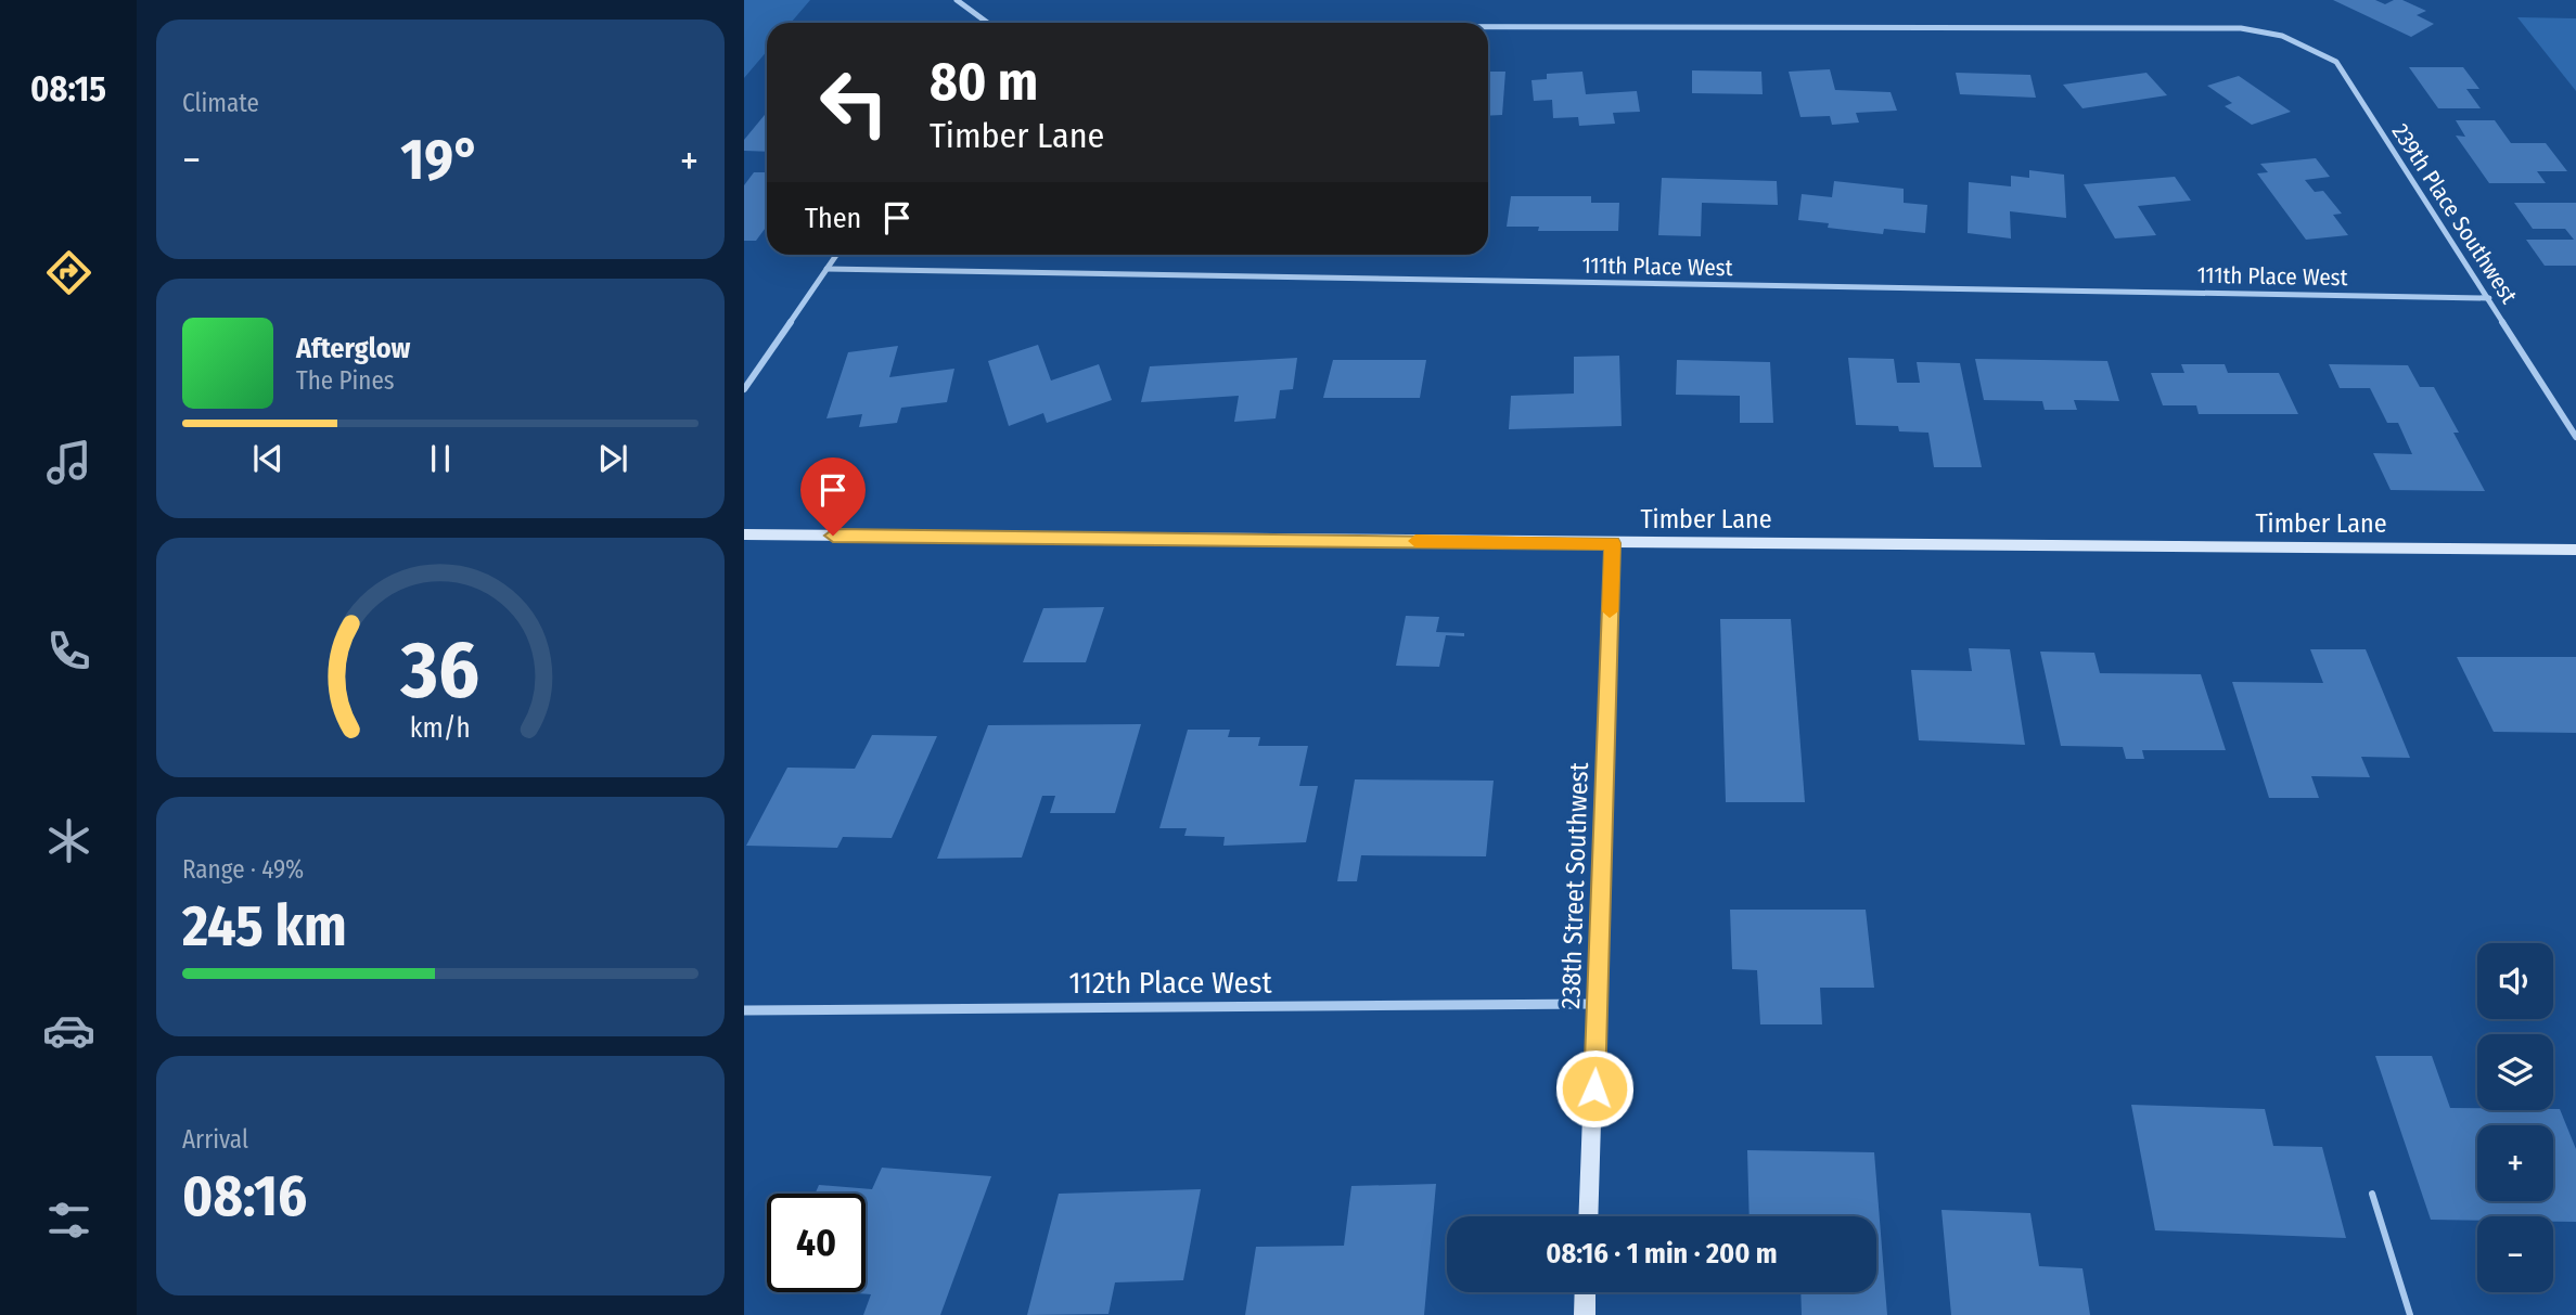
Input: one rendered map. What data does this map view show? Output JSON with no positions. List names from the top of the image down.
{
  "streets": {
    "street": [
      "239th Place Southwest",
      "111th Place West",
      "Timber Lane",
      "238th Street Southwest",
      "112th Place West"
    ]
  },
  "crossings": [
    ["239th Place Southwest", "111th Place West"],
    ["Timber Lane", "238th Street Southwest"],
    ["238th Street Southwest", "112th Place West"]
  ],
  "page": {
    "tabs": "08:15",
    "tile": [
      "Climate",
      ["Range · 49%", "245 km"],
      ["Arrival", "08:16"]
    ],
    "turn": ["80 m", "Timber Lane"],
    "heat": ["−", "19°", "+"],
    "then": "Then",
    "song": ["Afterglow", "The Pines"],
    "map_buttons": ["+", "−"],
    "limit": "40",
    "trip": "08:16 · 1 min · 200 m",
    "gauge": ["36", "km/h"]
  }
}
